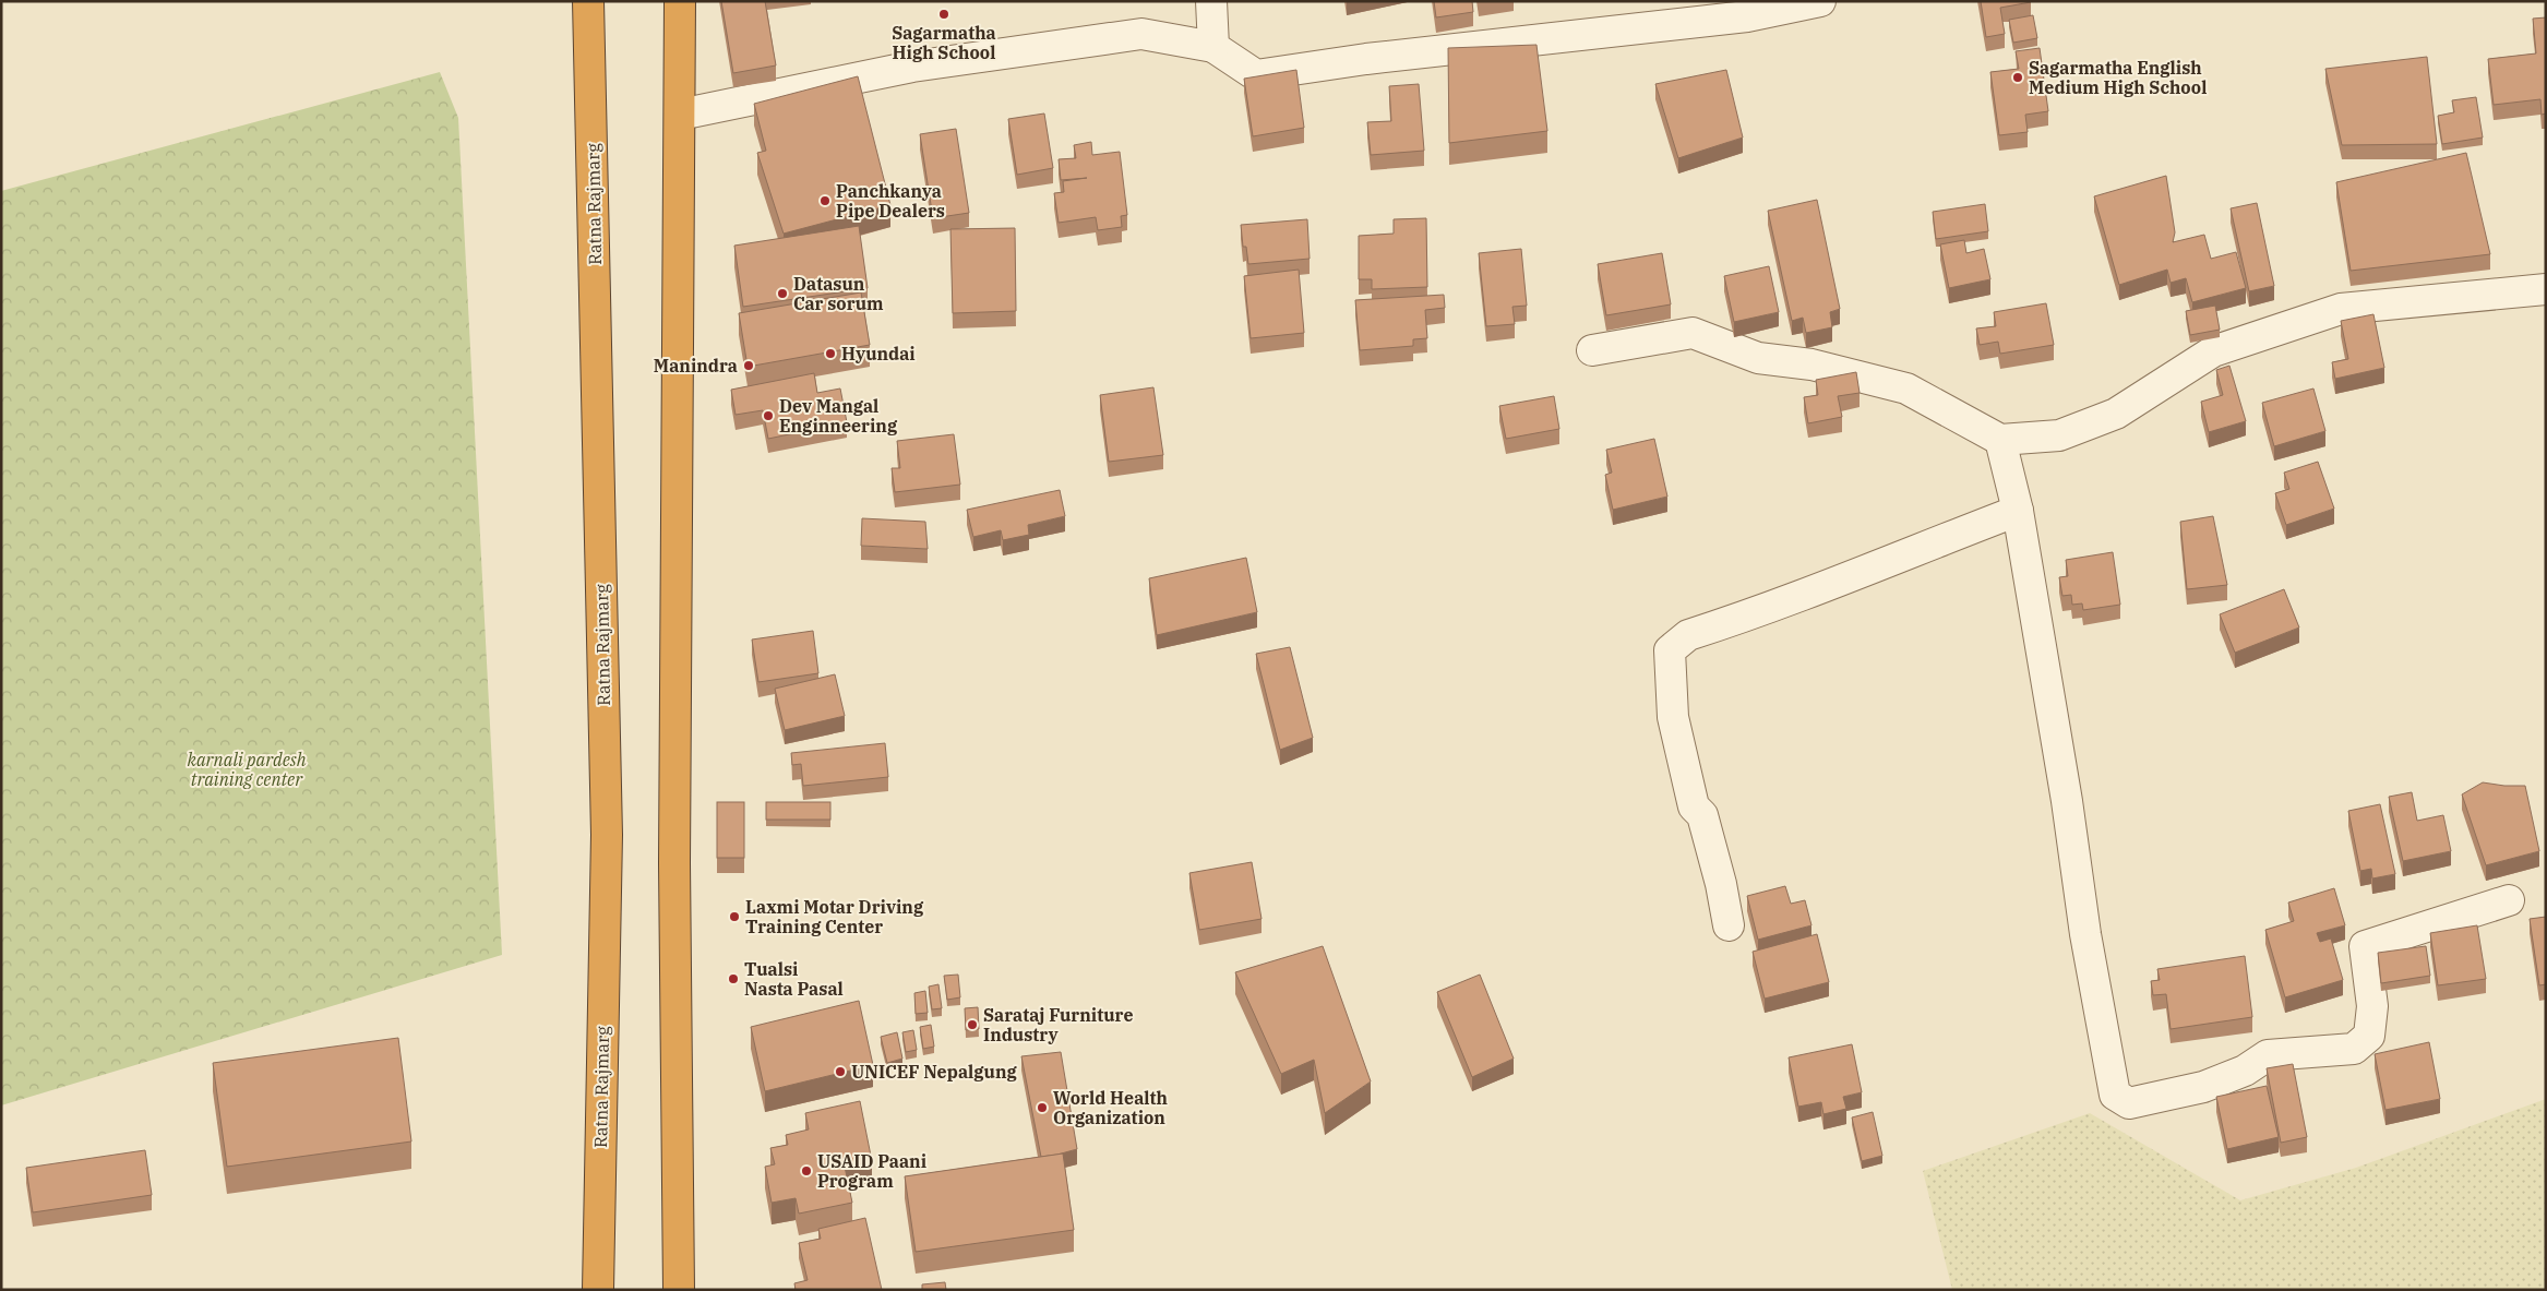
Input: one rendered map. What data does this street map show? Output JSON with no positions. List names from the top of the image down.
{
  "streets": {
    "highway": ["Ratna Rajmarg"]
  },
  "parks": ["karnali pardesh training center"],
  "places": [
    "Sagarmatha High School",
    "Sagarmatha English Medium High School",
    "Panchkanya Pipe Dealers",
    "Datasun Car sorum",
    "Hyundai",
    "Manindra",
    "Dev Mangal Enginneering",
    "Laxmi Motar Driving Training Center",
    "Tualsi Nasta Pasal",
    "Sarataj Furniture Industry",
    "UNICEF Nepalgung",
    "World Health Organization",
    "USAID Paani Program"
  ]
}
